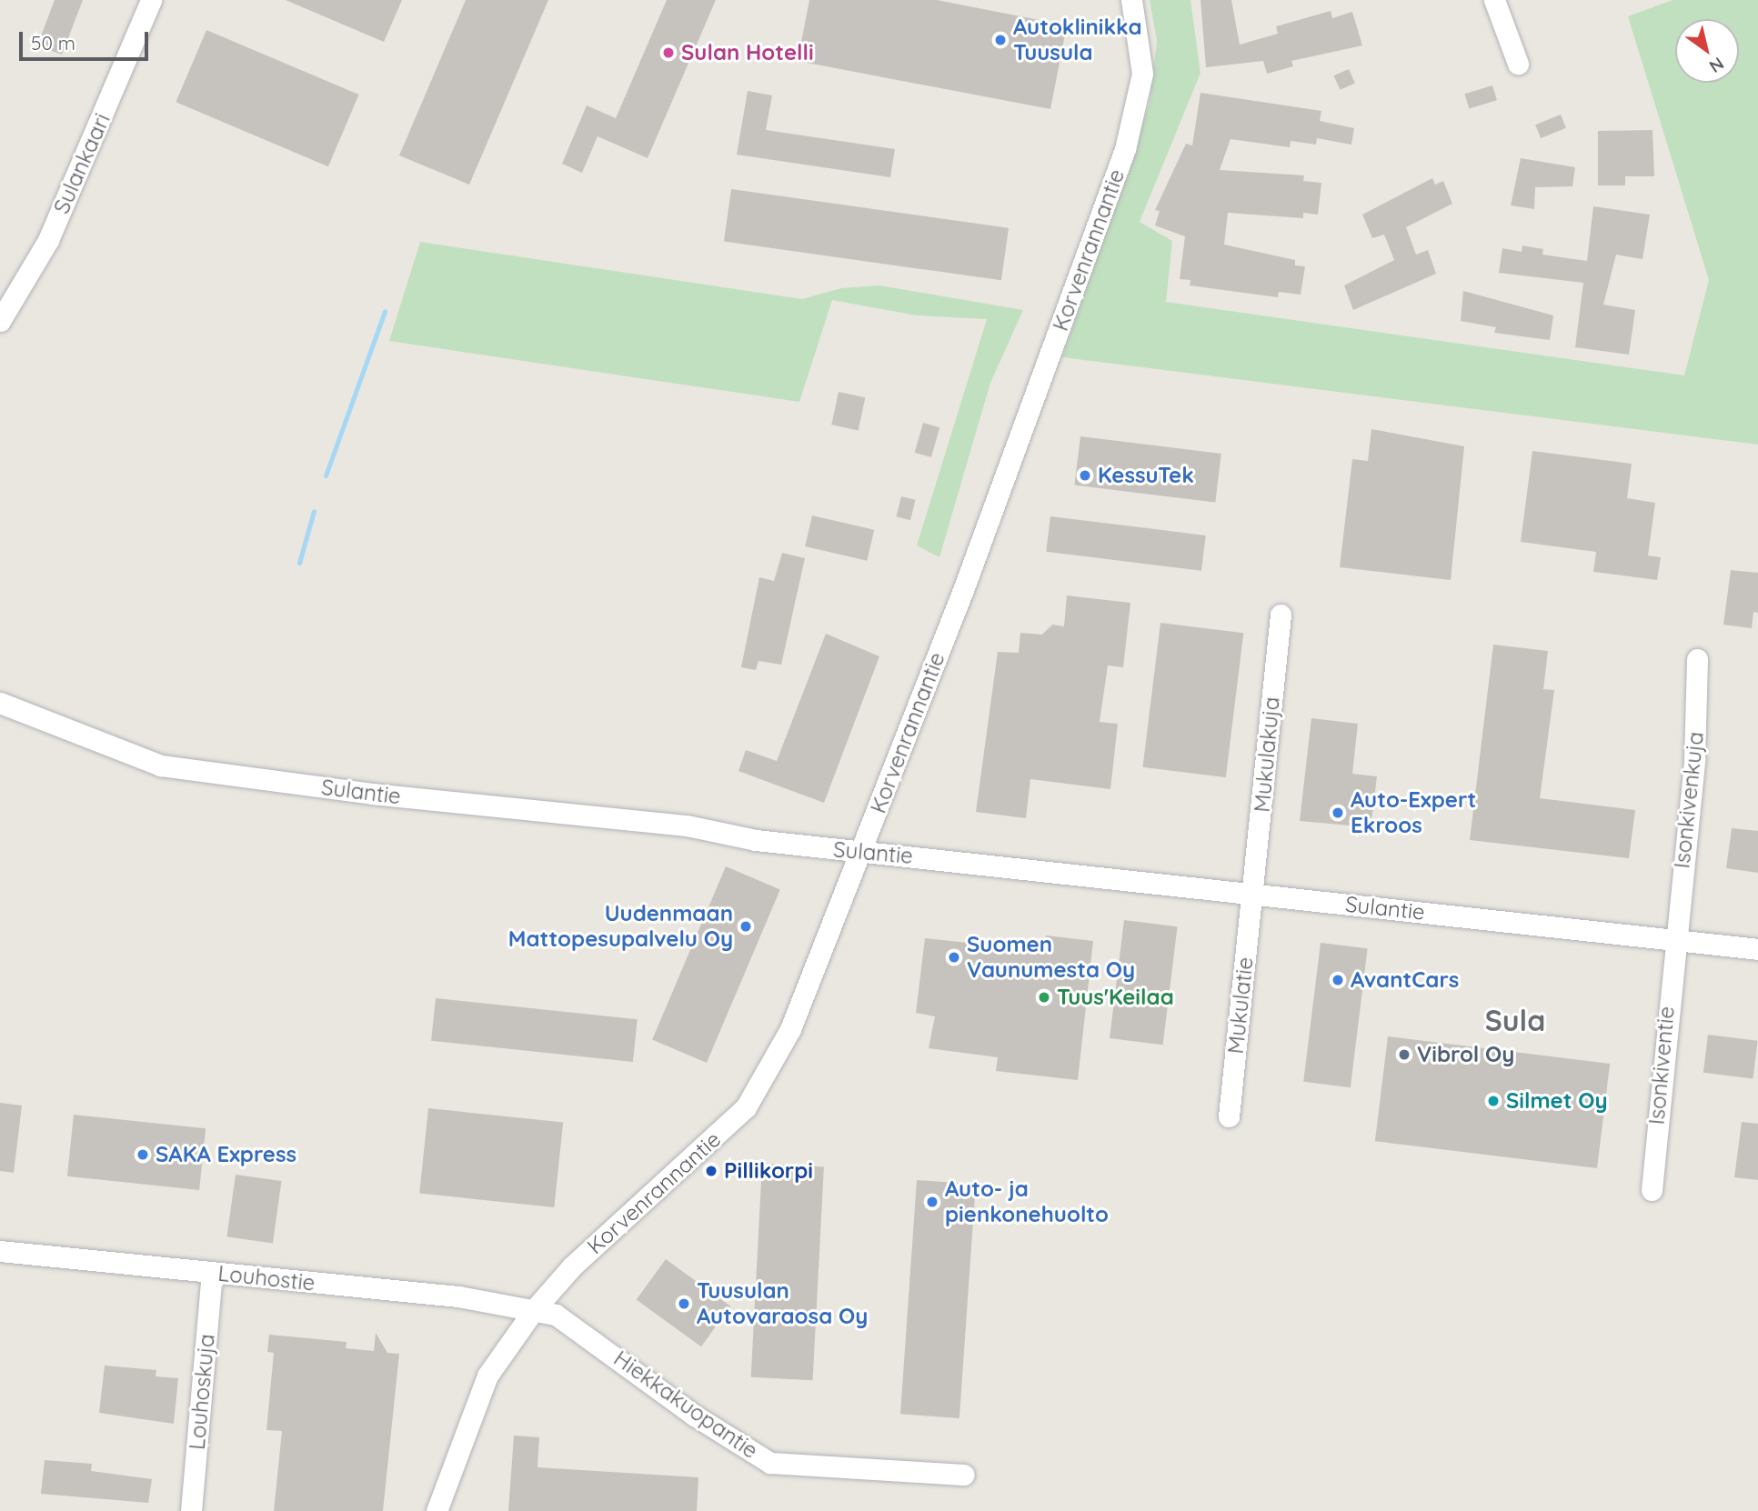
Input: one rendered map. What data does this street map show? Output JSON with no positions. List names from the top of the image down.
{
  "streets": {
    "street": [
      "Sulankaari",
      "Korvenrannantie",
      "Mukulakuja",
      "Sulantie",
      "Isonkivenkuja",
      "Mukulatie",
      "Isonkiventie",
      "Louhostie",
      "Louhoskuja",
      "Hiekkakuopantie"
    ]
  },
  "crossings": [
    ["Korvenrannantie", "Sulantie"],
    ["Korvenrannantie", "Louhostie"],
    ["Korvenrannantie", "Hiekkakuopantie"],
    ["Mukulakuja", "Sulantie"],
    ["Mukulakuja", "Mukulatie"],
    ["Sulantie", "Isonkivenkuja"],
    ["Sulantie", "Mukulatie"],
    ["Sulantie", "Isonkiventie"],
    ["Isonkivenkuja", "Isonkiventie"],
    ["Louhostie", "Louhoskuja"],
    ["Louhostie", "Hiekkakuopantie"]
  ],
  "districts": ["Sula"],
  "places": [
    "Autoklinikka Tuusula",
    "Sulan Hotelli",
    "KessuTek",
    "Auto-Expert Ekroos",
    "Uudenmaan Mattopesupalvelu Oy",
    "Suomen Vaunumesta Oy",
    "AvantCars",
    "Tuus'Keilaa",
    "Vibrol Oy",
    "Silmet Oy",
    "SAKA Express",
    "Pillikorpi",
    "Auto- ja pienkonehuolto",
    "Tuusulan Autovaraosa Oy"
  ],
  "scale_bar": "50 m",
  "north": "bottom right"
}
